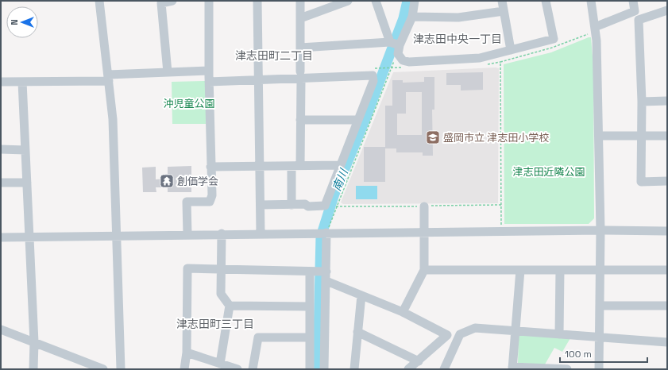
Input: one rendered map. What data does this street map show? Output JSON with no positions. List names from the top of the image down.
{
  "districts": ["津志田中央一丁目", "津志田町二丁目", "津志田町三丁目"],
  "water": ["南川"],
  "parks": ["沖児童公園", "津志田近隣公園"],
  "places": {
    "school or university": ["盛岡市立 津志田小学校"],
    "temple": ["創価学会"]
  },
  "scale_bar": "100 m",
  "north": "left"
}
